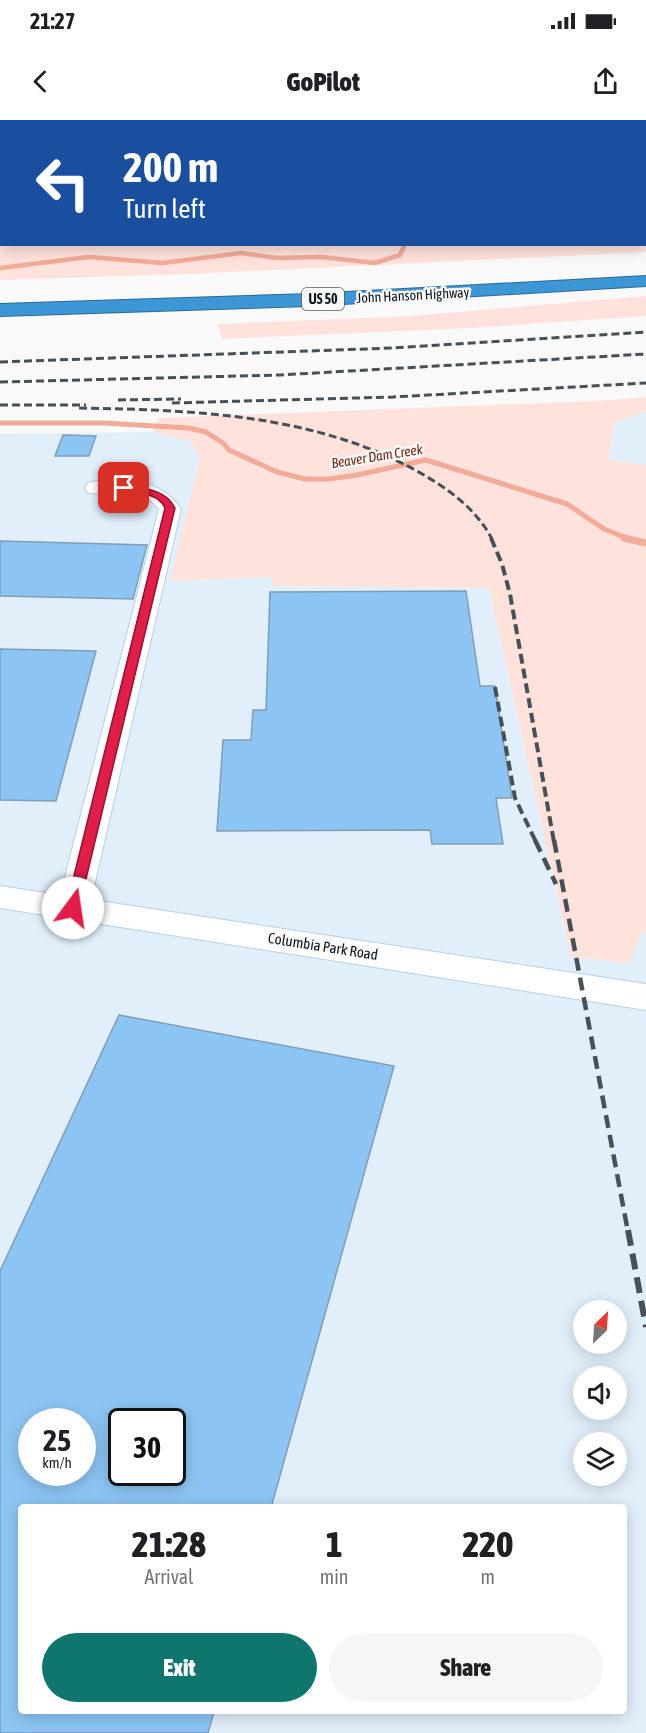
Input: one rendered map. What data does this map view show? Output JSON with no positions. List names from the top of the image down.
{
  "streets": {
    "highway": ["John Hanson Highway", "US 50"],
    "street": ["Columbia Park Road"]
  },
  "water": ["Beaver Dam Creek"],
  "north": "top right",
  "page": {
    "status": "21:27",
    "header": "GoPilot",
    "turn": ["200 m", "Turn left"],
    "speed": "25 km/h",
    "limit": "30",
    "eta": [
      "21:28",
      "Arrival",
      "1",
      "min",
      "220",
      "m"
    ],
    "buttons": ["Exit", "Share"]
  }
}
